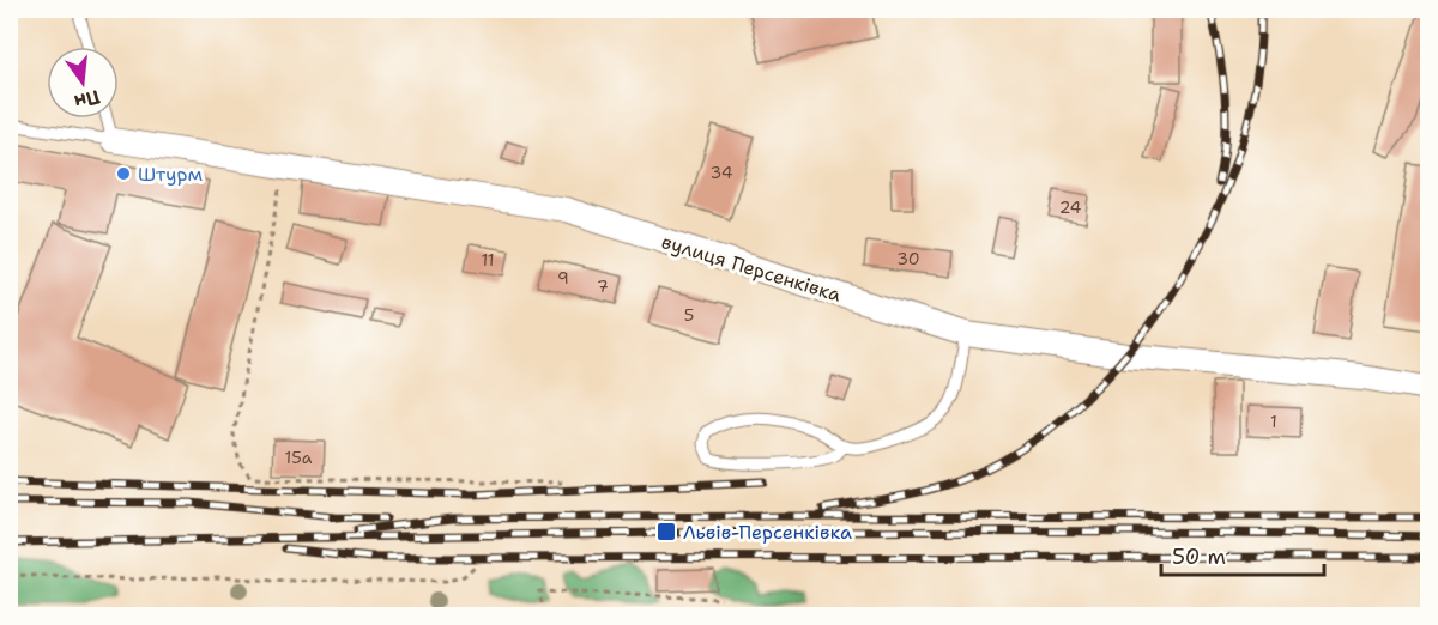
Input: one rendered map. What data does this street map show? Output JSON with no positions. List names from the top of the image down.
{
  "streets": {
    "street": ["вулиця Персенківка"]
  },
  "places": {
    "other": ["Штурм"],
    "transit": ["Львів-Персенківка"]
  },
  "house_numbers": [
    "34",
    "24",
    "30",
    "11",
    "9",
    "7",
    "5",
    "1",
    "15а"
  ],
  "scale_bar": "50 m",
  "north": "bottom"
}
